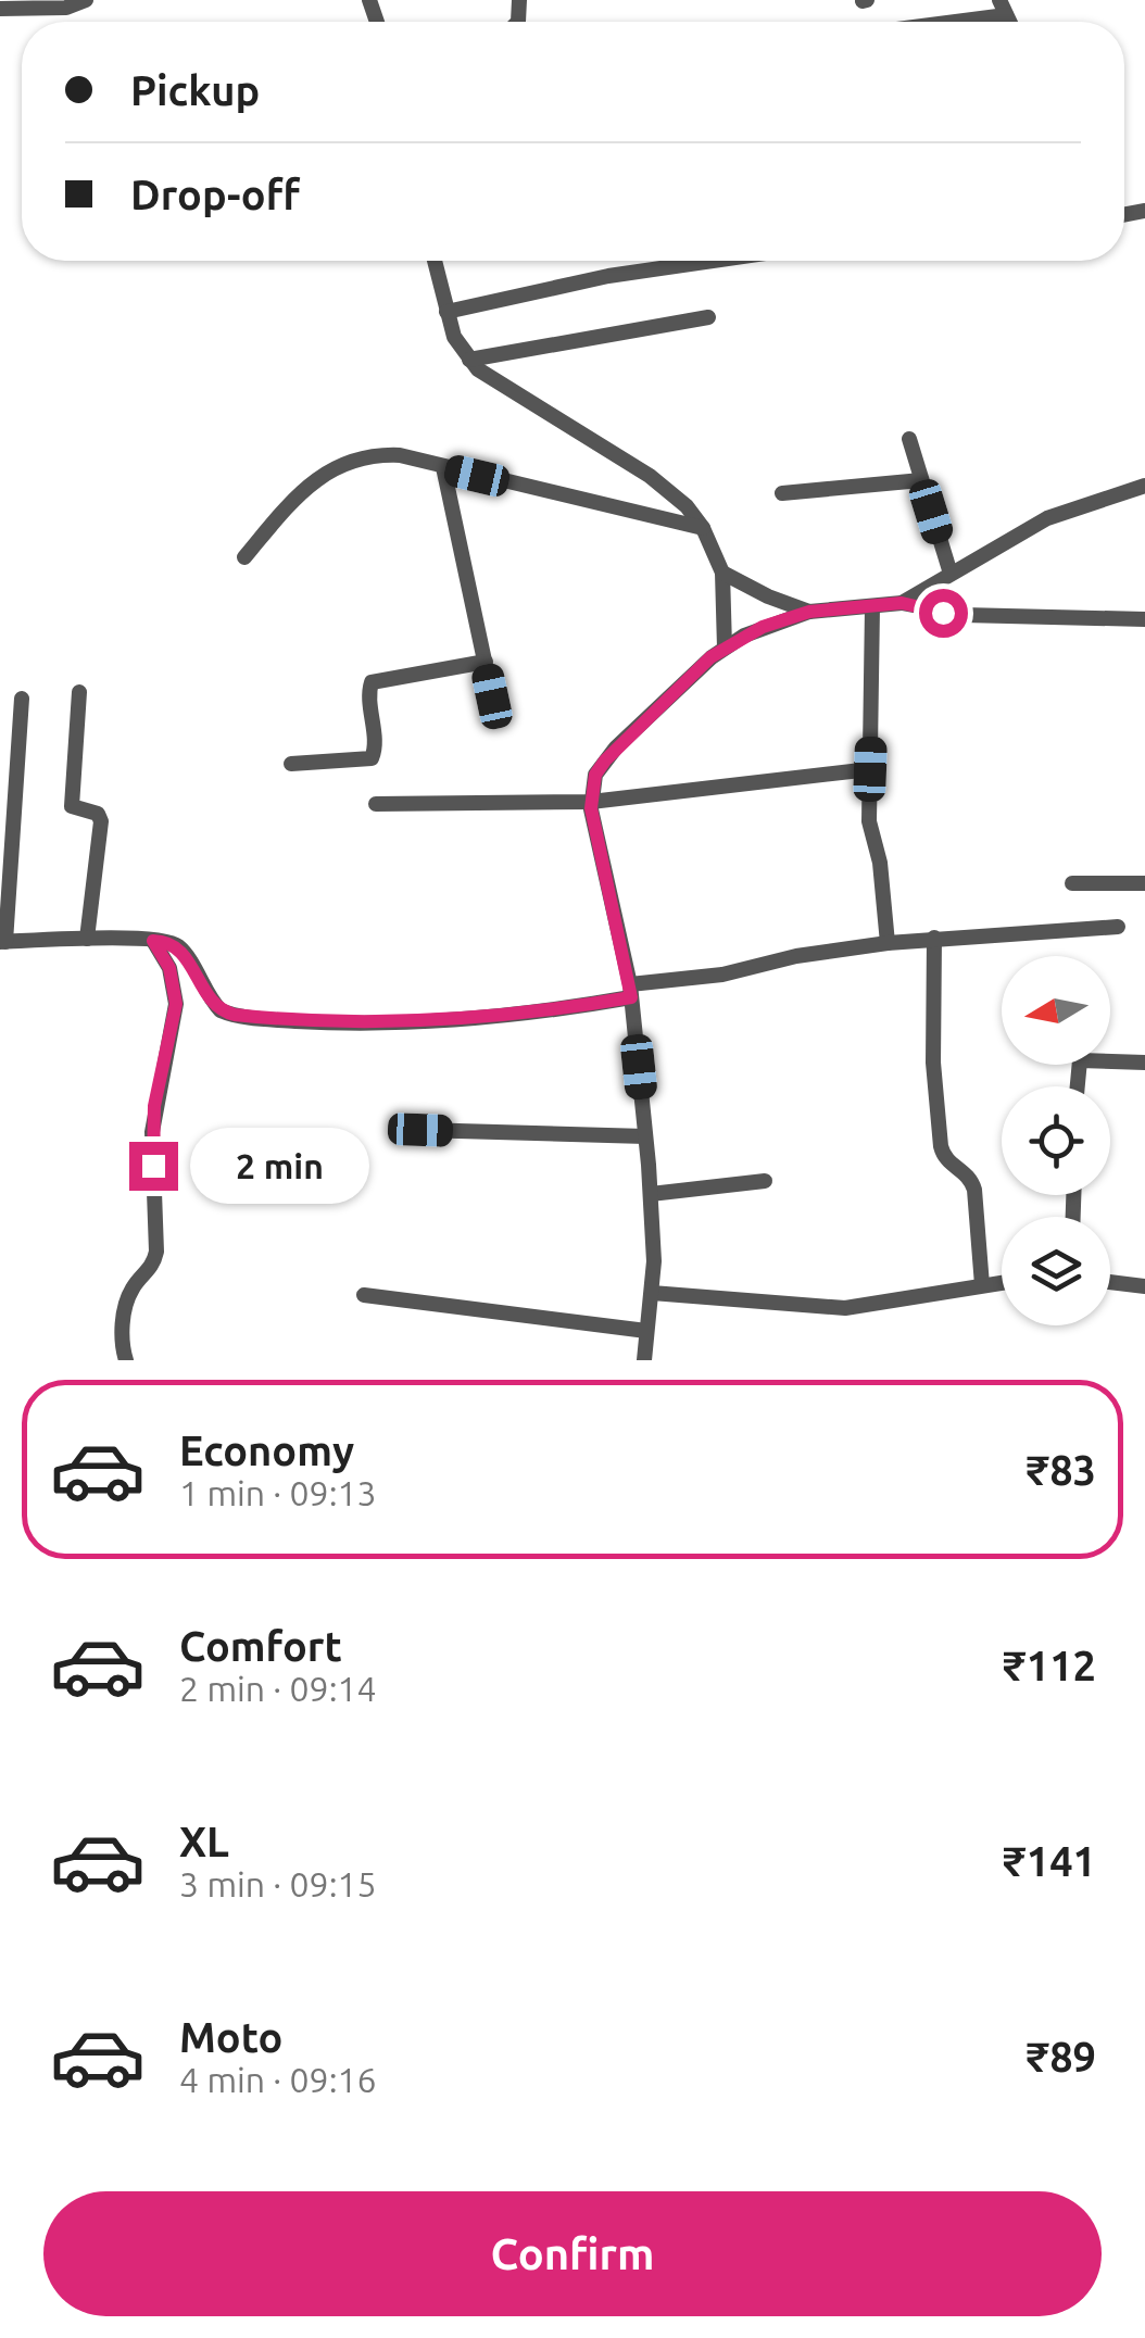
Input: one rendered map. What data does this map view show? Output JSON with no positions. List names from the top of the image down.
{
  "north": "left",
  "page": {
    "banner": ["Pickup", "Drop-off"],
    "bubble": "2 min",
    "list": [
      {
        "name": "Economy",
        "note": "1 min · 09:13",
        "value": "₹83"
      },
      {
        "name": "Comfort",
        "note": "2 min · 09:14",
        "value": "₹112"
      },
      {
        "name": "XL",
        "note": "3 min · 09:15",
        "value": "₹141"
      },
      {
        "name": "Moto",
        "note": "4 min · 09:16",
        "value": "₹89"
      }
    ],
    "buttons": "Confirm"
  }
}
